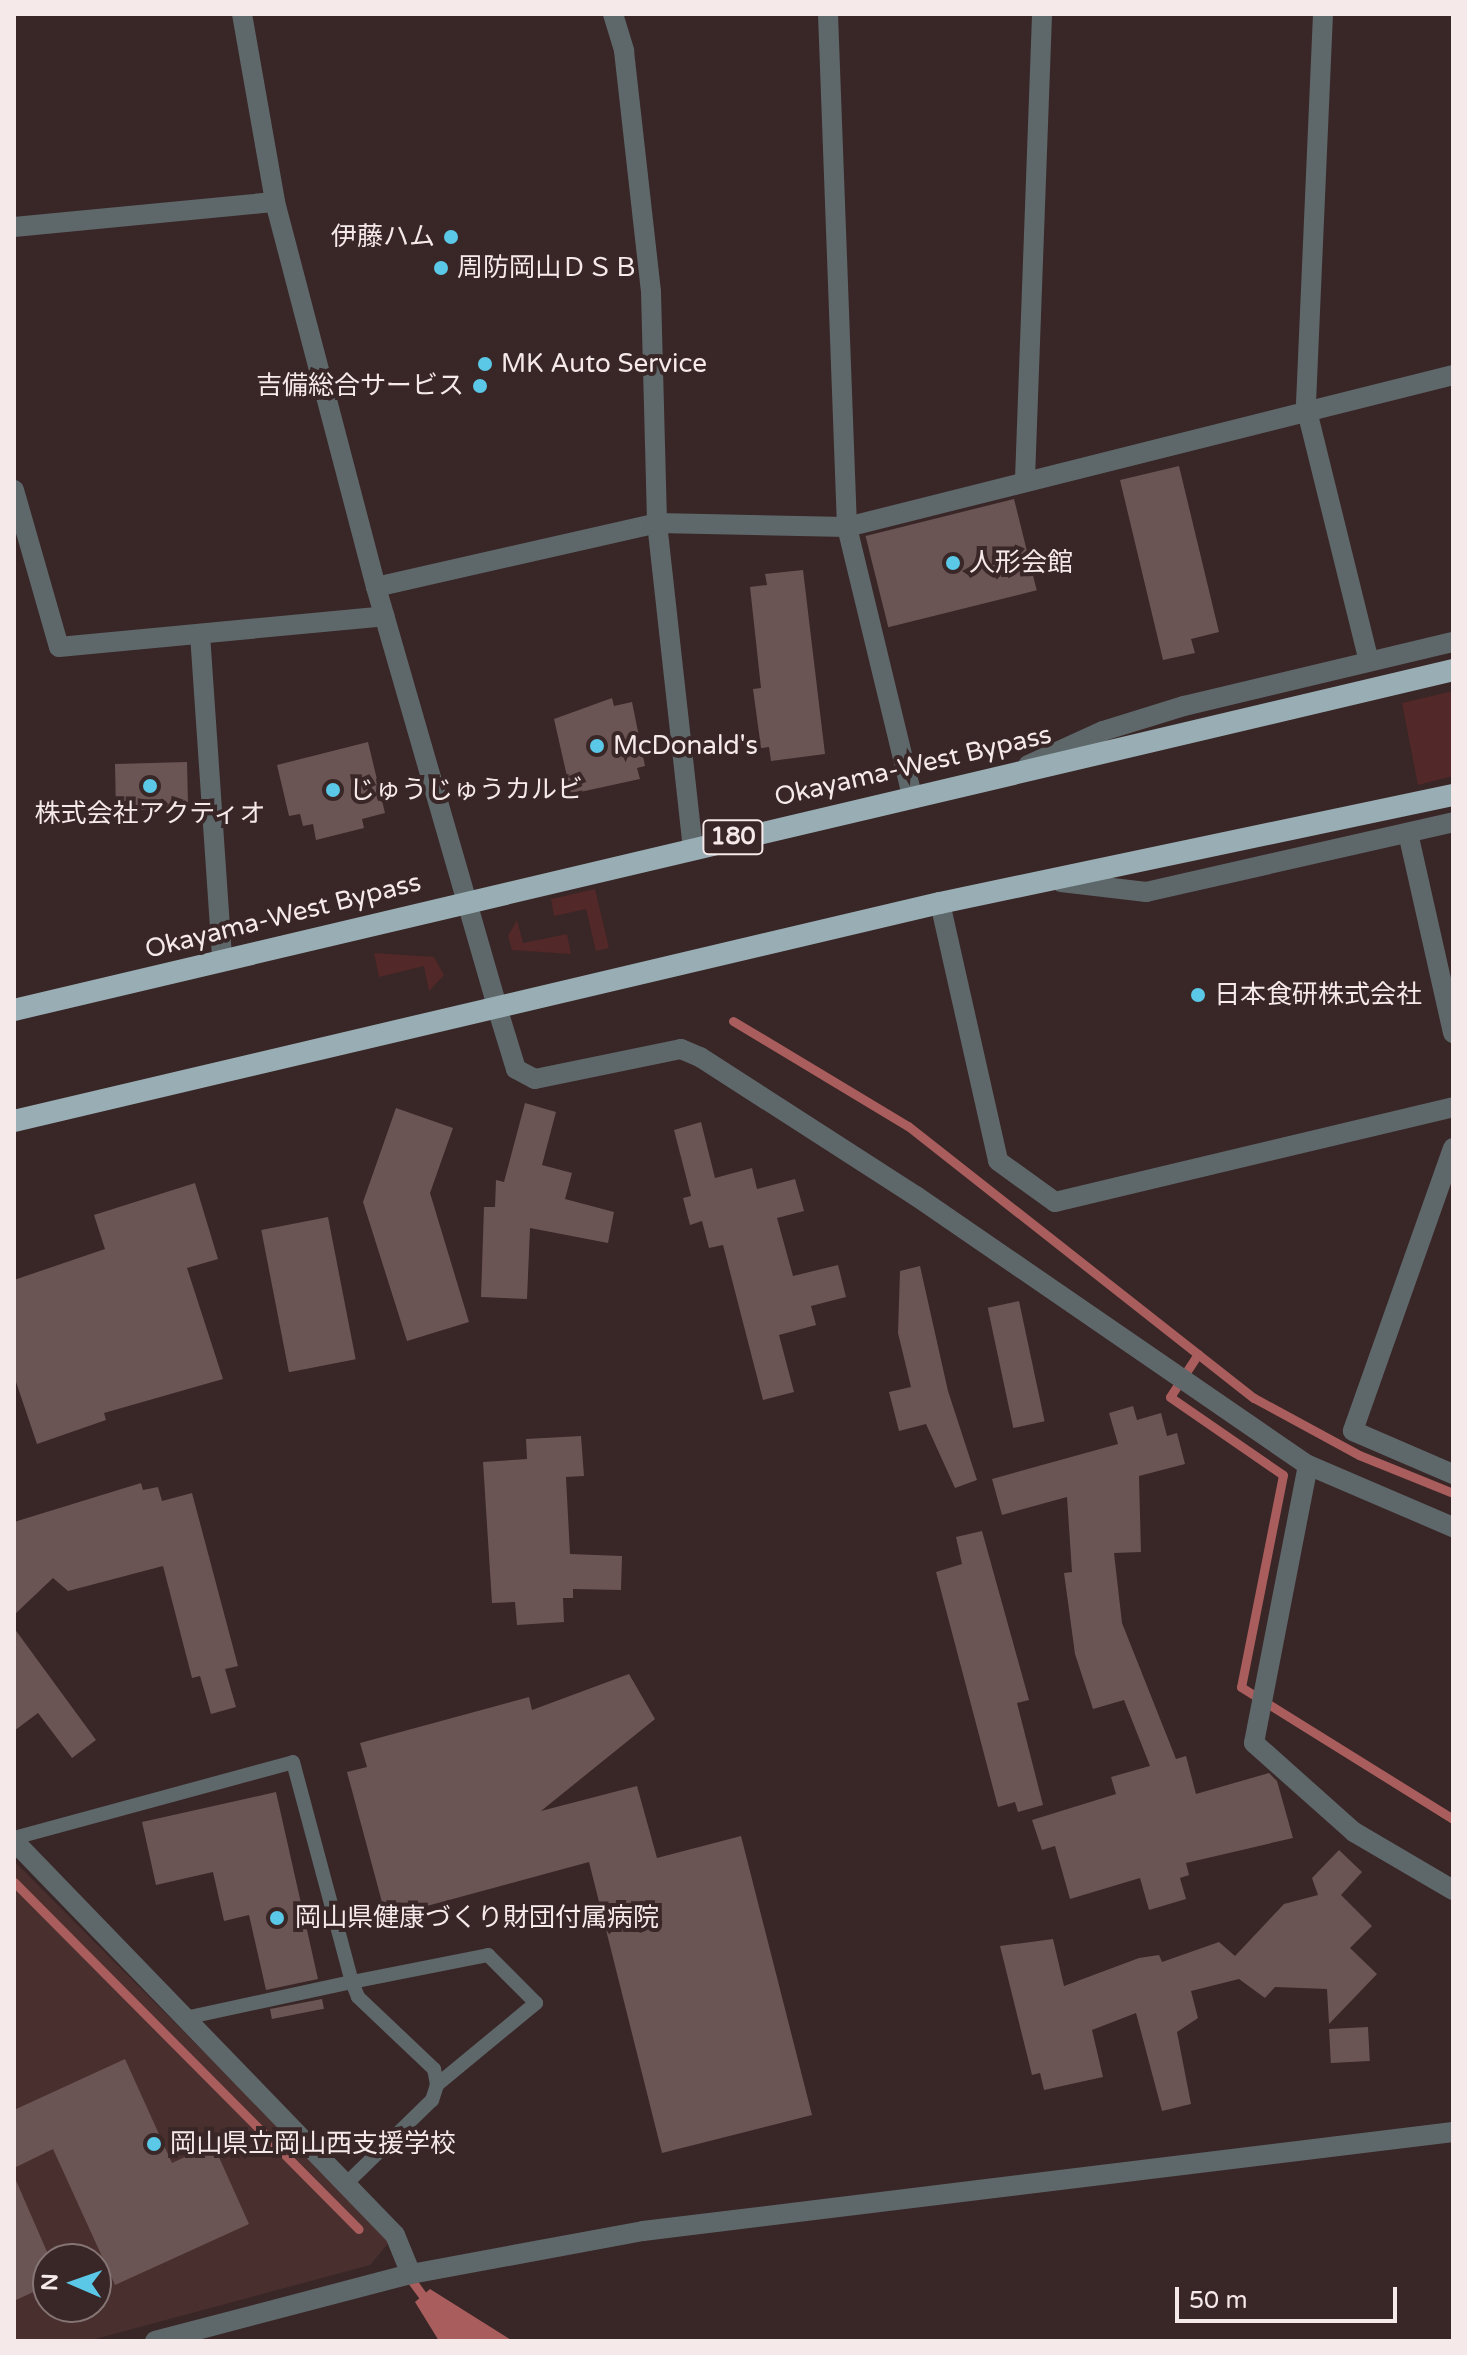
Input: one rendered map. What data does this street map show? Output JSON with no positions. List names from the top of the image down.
{
  "streets": {
    "highway": ["Okayama-West Bypass", "180"]
  },
  "places": [
    "伊藤ハム",
    "周防岡山ＤＳＢ",
    "MK Auto Service",
    "吉備総合サービス",
    "人形会館",
    "McDonald's",
    "株式会社アクティオ",
    "じゅうじゅうカルビ",
    "日本食研株式会社",
    "岡山県健康づくり財団付属病院",
    "岡山県立岡山西支援学校"
  ],
  "scale_bar": "50 m",
  "north": "left"
}
